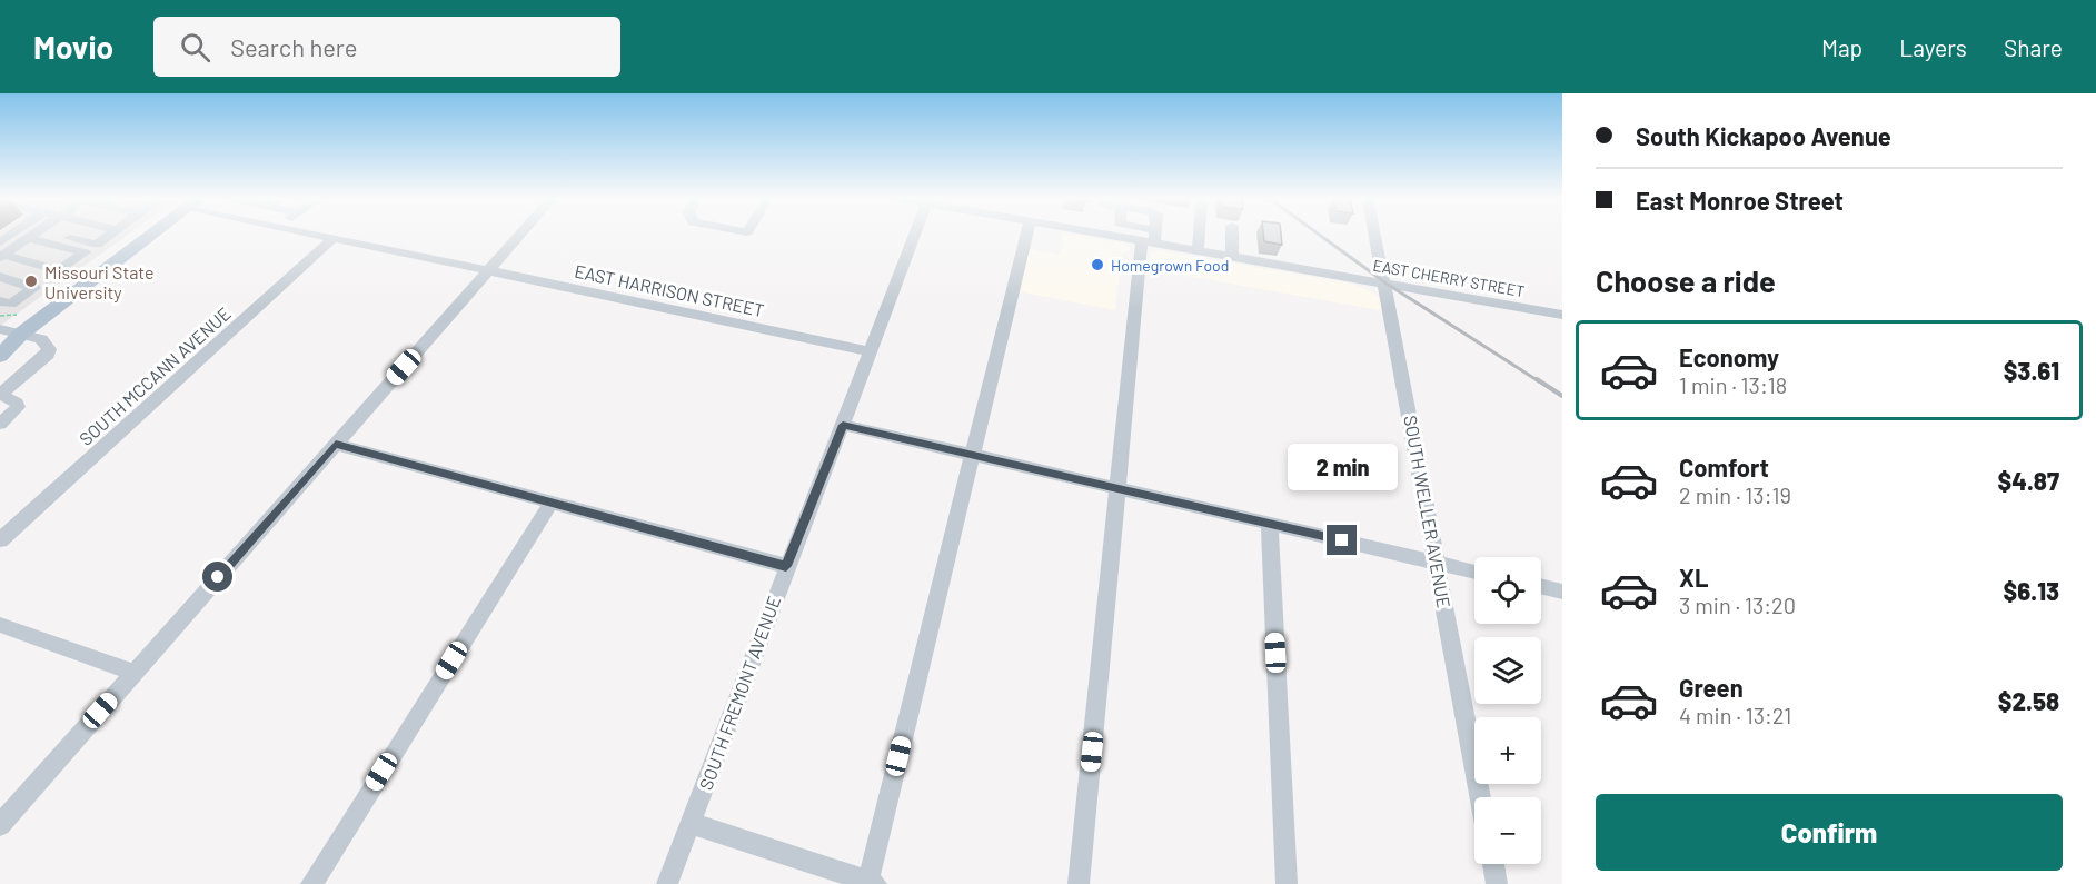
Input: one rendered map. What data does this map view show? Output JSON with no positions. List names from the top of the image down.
{
  "streets": {
    "street": [
      "EAST CHERRY STREET",
      "EAST HARRISON STREET",
      "SOUTH MCCANN AVENUE",
      "SOUTH WELLER AVENUE",
      "SOUTH FREMONT AVENUE"
    ]
  },
  "crossings": [
    ["EAST CHERRY STREET", "SOUTH WELLER AVENUE"],
    ["EAST HARRISON STREET", "SOUTH MCCANN AVENUE"],
    ["EAST HARRISON STREET", "SOUTH FREMONT AVENUE"]
  ],
  "places": ["Homegrown Food", "Missouri State University"],
  "page": {
    "header": "Movio",
    "search": "Search here",
    "nav": ["Map", "Layers", "Share"],
    "banner": ["South Kickapoo Avenue", "East Monroe Street"],
    "heading": "Choose a ride",
    "list": [
      {
        "name": "Economy",
        "note": "1 min · 13:18",
        "value": "$3.61"
      },
      {
        "name": "Comfort",
        "note": "2 min · 13:19",
        "value": "$4.87"
      },
      {
        "name": "XL",
        "note": "3 min · 13:20",
        "value": "$6.13"
      },
      {
        "name": "Green",
        "note": "4 min · 13:21",
        "value": "$2.58"
      }
    ],
    "bubble": "2 min",
    "map_buttons": ["+", "−"],
    "buttons": "Confirm"
  }
}
